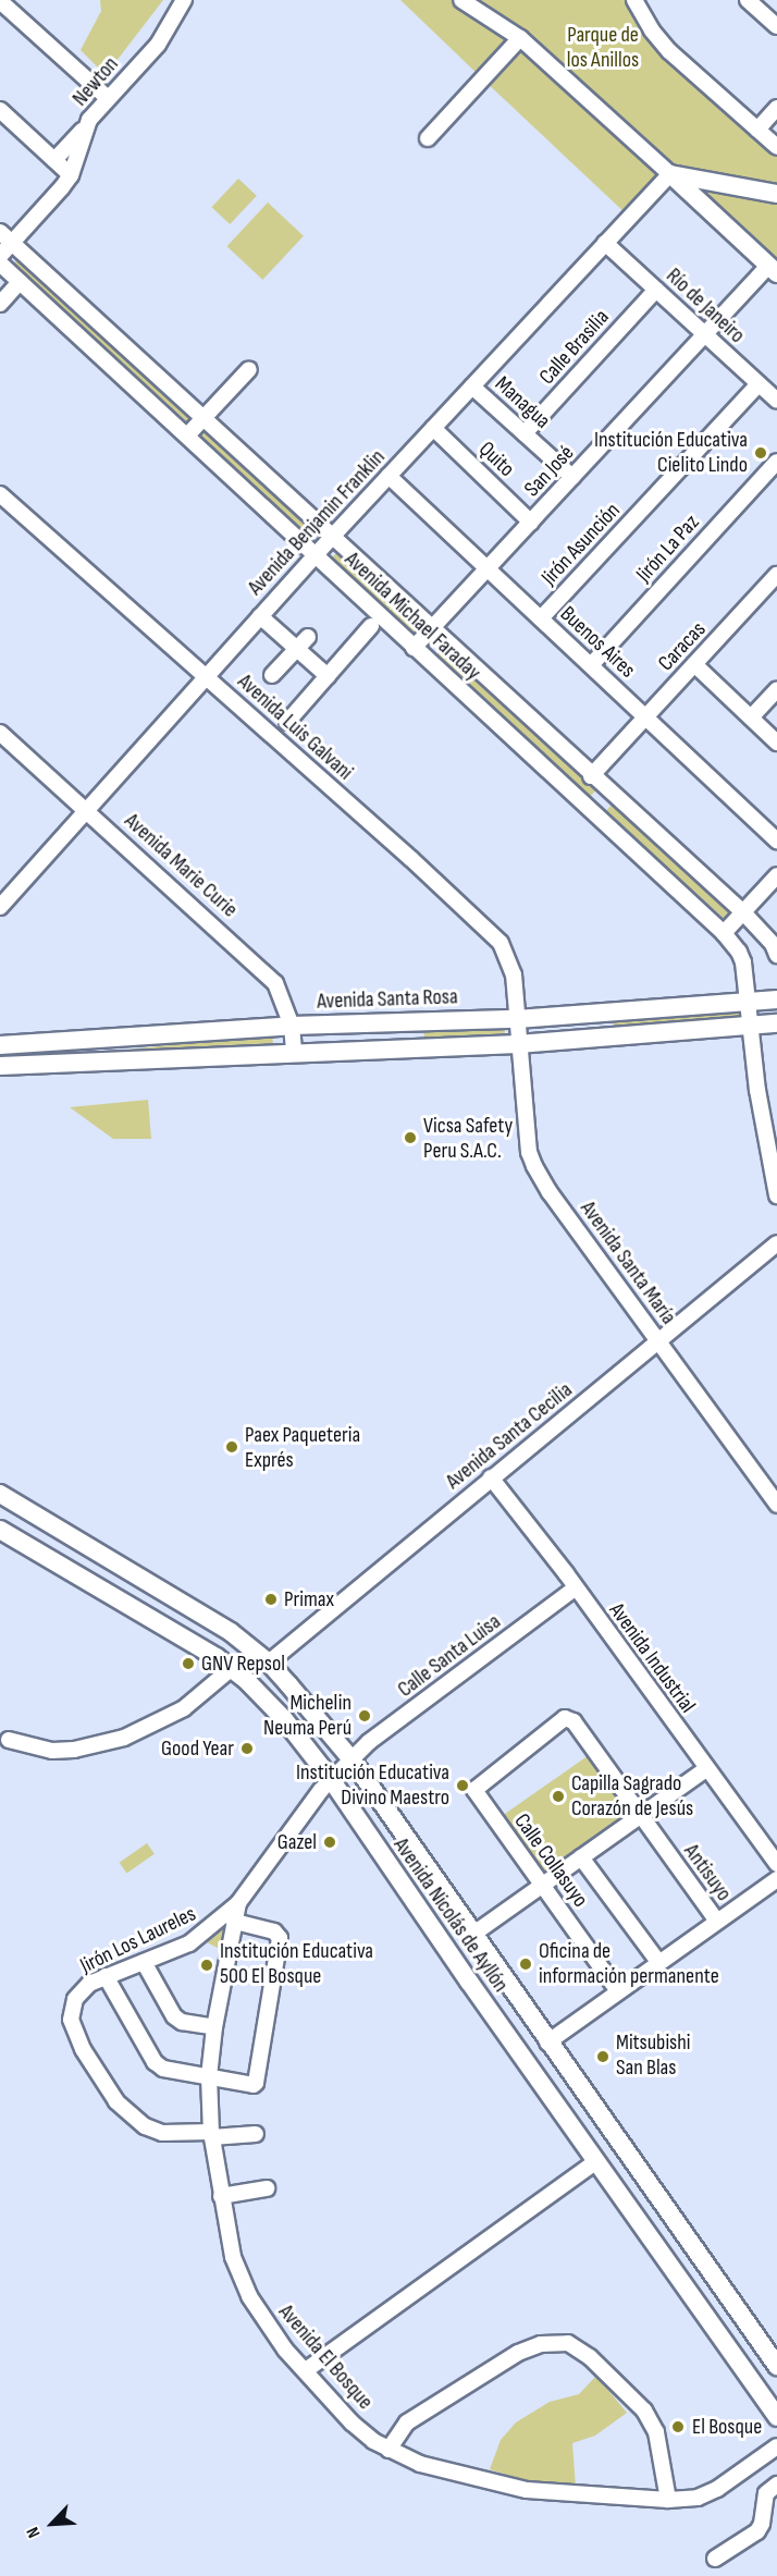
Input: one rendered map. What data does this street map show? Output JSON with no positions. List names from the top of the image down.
{
  "streets": {
    "main road": ["Avenida Santa Rosa", "Avenida Nicolás de Ayllón"],
    "street": [
      "Newton",
      "Río de Janeiro",
      "Calle Brasilia",
      "Managua",
      "Quito",
      "San José",
      "Avenida Benjamin Franklin",
      "Jirón Asunción",
      "Jirón La Paz",
      "Avenida Michael Faraday",
      "Buenos Aires",
      "Caracas",
      "Avenida Luis Galvani",
      "Avenida Marie Curie",
      "Avenida Santa María",
      "Avenida Santa Cecilia",
      "Calle Santa Luisa",
      "Avenida Industrial",
      "Calle Collasuyo",
      "Antisuyo",
      "Jirón Los Laureles",
      "Avenida El Bosque"
    ]
  },
  "crossings": [
    ["Newton", "Avenida Michael Faraday"],
    ["Río de Janeiro", "Calle Brasilia"],
    ["Río de Janeiro", "San José"],
    ["Río de Janeiro", "Avenida Benjamin Franklin"],
    ["Río de Janeiro", "Jirón Asunción"],
    ["Calle Brasilia", "Managua"],
    ["Managua", "San José"],
    ["Managua", "Avenida Benjamin Franklin"],
    ["Quito", "San José"],
    ["Quito", "Avenida Benjamin Franklin"],
    ["San José", "Avenida Michael Faraday"],
    ["San José", "Buenos Aires"],
    ["Avenida Benjamin Franklin", "Avenida Michael Faraday"],
    ["Avenida Benjamin Franklin", "Buenos Aires"],
    ["Avenida Benjamin Franklin", "Avenida Luis Galvani"],
    ["Avenida Benjamin Franklin", "Avenida Marie Curie"],
    ["Jirón Asunción", "Buenos Aires"],
    ["Jirón La Paz", "Buenos Aires"],
    ["Avenida Michael Faraday", "Caracas"],
    ["Avenida Michael Faraday", "Avenida Santa Rosa"],
    ["Buenos Aires", "Caracas"],
    ["Avenida Luis Galvani", "Avenida Santa Rosa"],
    ["Avenida Luis Galvani", "Avenida Santa María"],
    ["Avenida Marie Curie", "Avenida Santa Rosa"],
    ["Avenida Santa Rosa", "Avenida Santa María"],
    ["Avenida Santa María", "Avenida Santa Cecilia"],
    ["Avenida Santa Cecilia", "Avenida Industrial"],
    ["Avenida Santa Cecilia", "Avenida Nicolás de Ayllón"],
    ["Calle Santa Luisa", "Avenida Industrial"],
    ["Calle Santa Luisa", "Avenida Nicolás de Ayllón"],
    ["Calle Santa Luisa", "Avenida El Bosque"],
    ["Calle Collasuyo", "Antisuyo"],
    ["Avenida Nicolás de Ayllón", "Avenida El Bosque"],
    ["Jirón Los Laureles", "Avenida El Bosque"]
  ],
  "parks": ["Parque de los Anillos"],
  "places": [
    "Institución Educativa Cielito Lindo",
    "Vicsa Safety Peru S.A.C.",
    "Paex Paqueteria Exprés",
    "Primax",
    "GNV Repsol",
    "Michelin Neuma Perú",
    "Good Year",
    "Institución Educativa Divino Maestro",
    "Capilla Sagrado Corazón de Jesús",
    "Gazel",
    "Oficina de información permanente",
    "Institución Educativa 500 El Bosque",
    "Mitsubishi San Blas",
    "El Bosque"
  ],
  "north": "bottom left"
}
